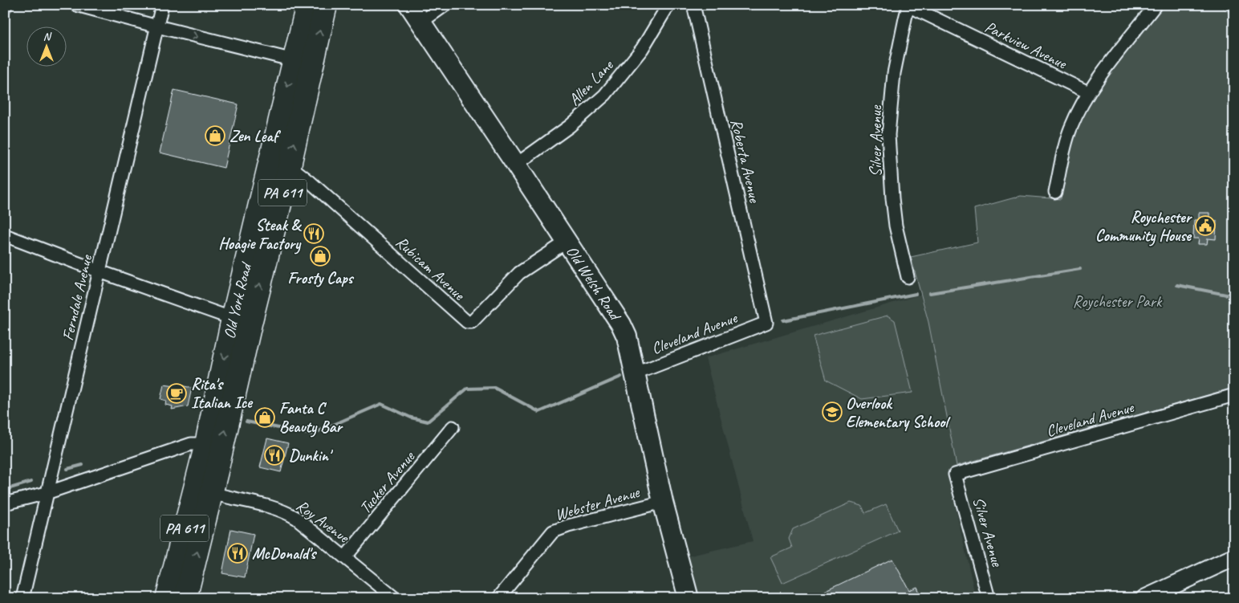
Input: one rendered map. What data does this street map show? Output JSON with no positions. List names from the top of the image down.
{
  "streets": {
    "highway": ["PA 611", "Old York Road"],
    "main road": ["Old Welsh Road"],
    "street": [
      "Parkview Avenue",
      "Allen Lane",
      "Silver Avenue",
      "Roberta Avenue",
      "Rubicam Avenue",
      "Ferndale Avenue",
      "Cleveland Avenue",
      "Tucker Avenue",
      "Webster Avenue",
      "Roy Avenue"
    ]
  },
  "crossings": [
    ["Parkview Avenue", "Silver Avenue"],
    ["Allen Lane", "Old Welsh Road"],
    ["Silver Avenue", "Cleveland Avenue"],
    ["Roberta Avenue", "Cleveland Avenue"],
    ["Rubicam Avenue", "Old Welsh Road"],
    ["Rubicam Avenue", "Old York Road"],
    ["Old Welsh Road", "Cleveland Avenue"],
    ["Old Welsh Road", "Webster Avenue"],
    ["Old York Road", "Roy Avenue"],
    ["Tucker Avenue", "Roy Avenue"]
  ],
  "parks": ["Roychester Park"],
  "places": {
    "shop": ["Zen Leaf", "Frosty Caps", "Fanta C Beauty Bar"],
    "public building": ["Roychester Community House"],
    "restaurant": ["Steak & Hoagie Factory", "Dunkin'", "McDonald's"],
    "cafe": ["Rita's Italian Ice"],
    "school or university": ["Overlook Elementary School"]
  },
  "north": "top"
}
